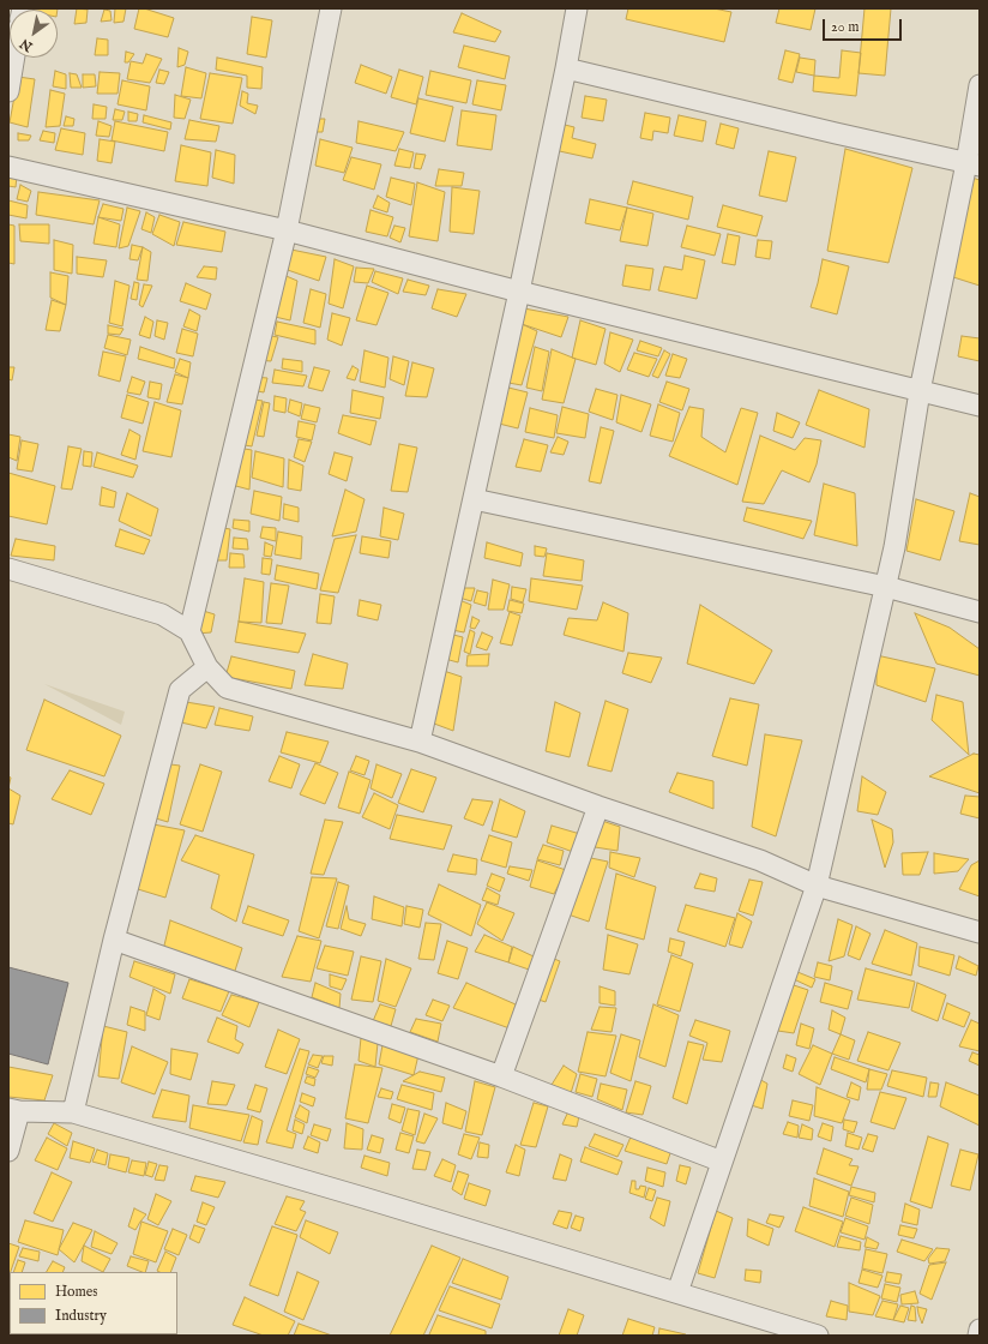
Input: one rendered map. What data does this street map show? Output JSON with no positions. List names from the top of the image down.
{
  "legend": ["Homes", "Industry"],
  "scale_bar": "20 m",
  "north": "bottom left"
}
